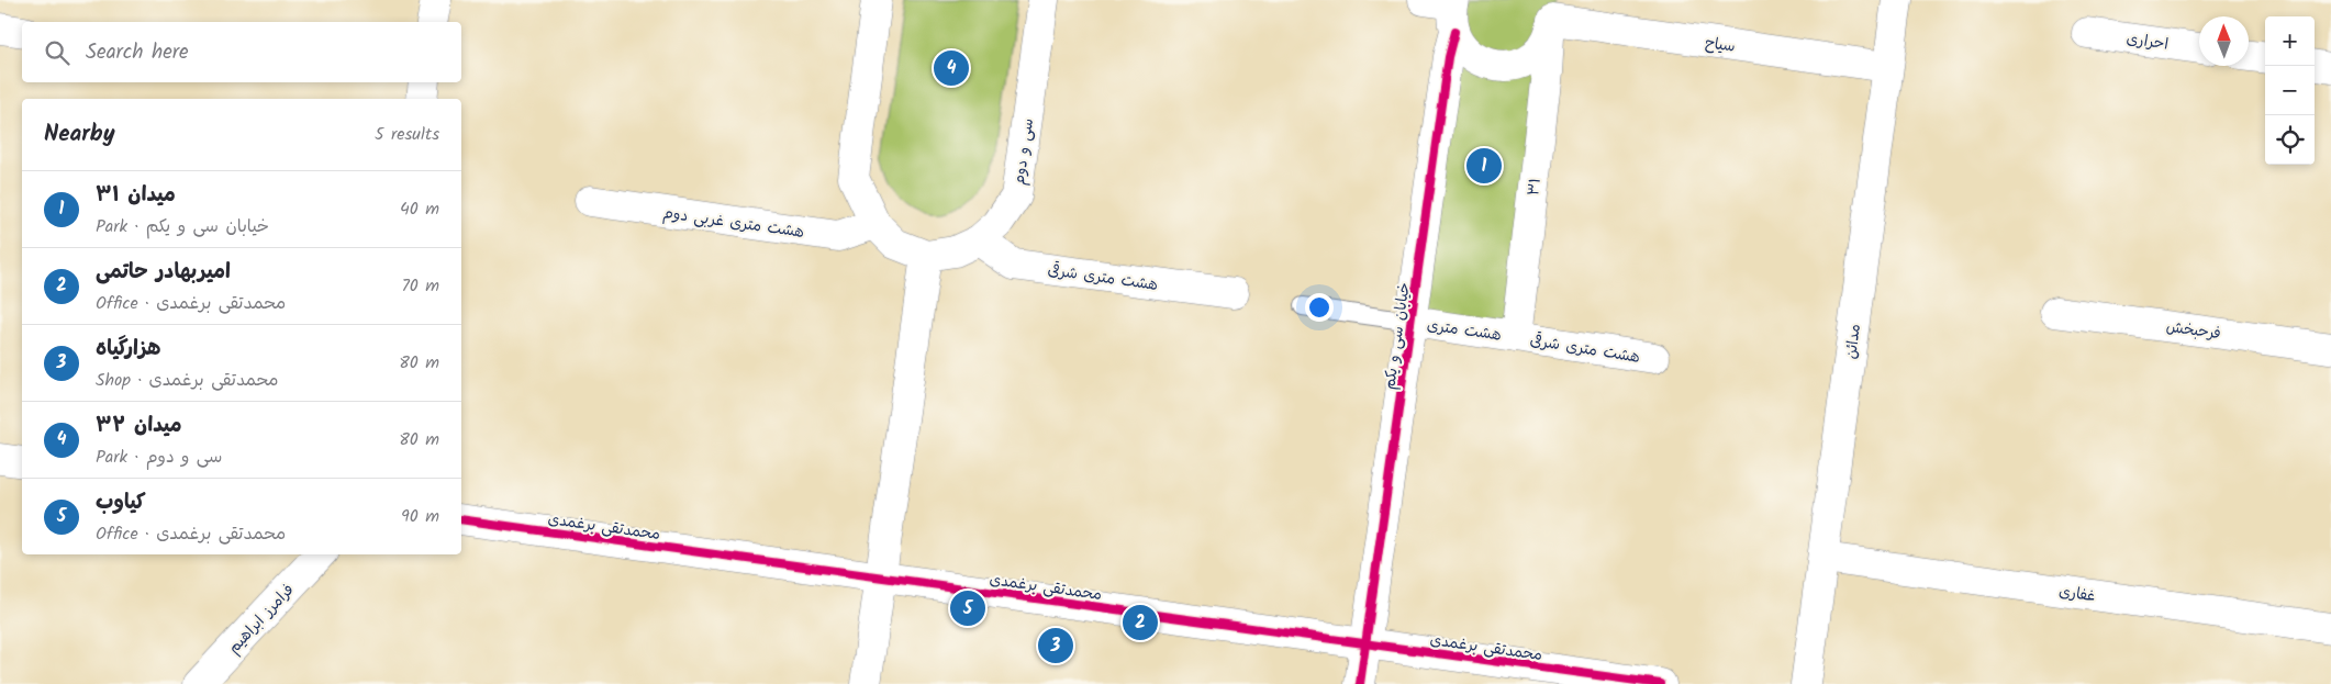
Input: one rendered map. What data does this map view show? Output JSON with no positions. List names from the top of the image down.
{
  "streets": {
    "street": [
      "احراری",
      "سیاح",
      "سی و دوم",
      "۳۱",
      "هشت متری غربی دوم",
      "هشت متری شرقی",
      "هشت متری",
      "فرحبخش",
      "خیابان سی و یکم",
      "مدائن",
      "محمدتقی برغمدی",
      "غفاری",
      "فرامرز ابراهیم"
    ]
  },
  "crossings": [
    ["سیاح", "۳۱"],
    ["سیاح", "مدائن"],
    ["سی و دوم", "هشت متری شرقی"],
    ["۳۱", "هشت متری شرقی"],
    ["۳۱", "هشت متری"],
    ["هشت متری شرقی", "هشت متری"],
    ["هشت متری", "خیابان سی و یکم"],
    ["خیابان سی و یکم", "محمدتقی برغمدی"],
    ["مدائن", "غفاری"]
  ],
  "north": "top",
  "page": {
    "map_buttons": ["+", "−"],
    "search": "Search here",
    "pins": [
      "4",
      "1",
      "5",
      "2",
      "3"
    ],
    "heading": ["Nearby", "5 results"],
    "list": [
      {
        "mark": "1",
        "name": "میدان ۳۱",
        "note": "Park · خیابان سی و یکم",
        "value": "40 m"
      },
      {
        "mark": "2",
        "name": "امیربهادر حاتمی",
        "note": "Office · محمدتقی برغمدی",
        "value": "70 m"
      },
      {
        "mark": "3",
        "name": "هزارگیاه",
        "note": "Shop · محمدتقی برغمدی",
        "value": "80 m"
      },
      {
        "mark": "4",
        "name": "میدان ۳۲",
        "note": "Park · سی و دوم",
        "value": "80 m"
      },
      {
        "mark": "5",
        "name": "کیاوب",
        "note": "Office · محمدتقی برغمدی",
        "value": "90 m"
      }
    ]
  }
}
